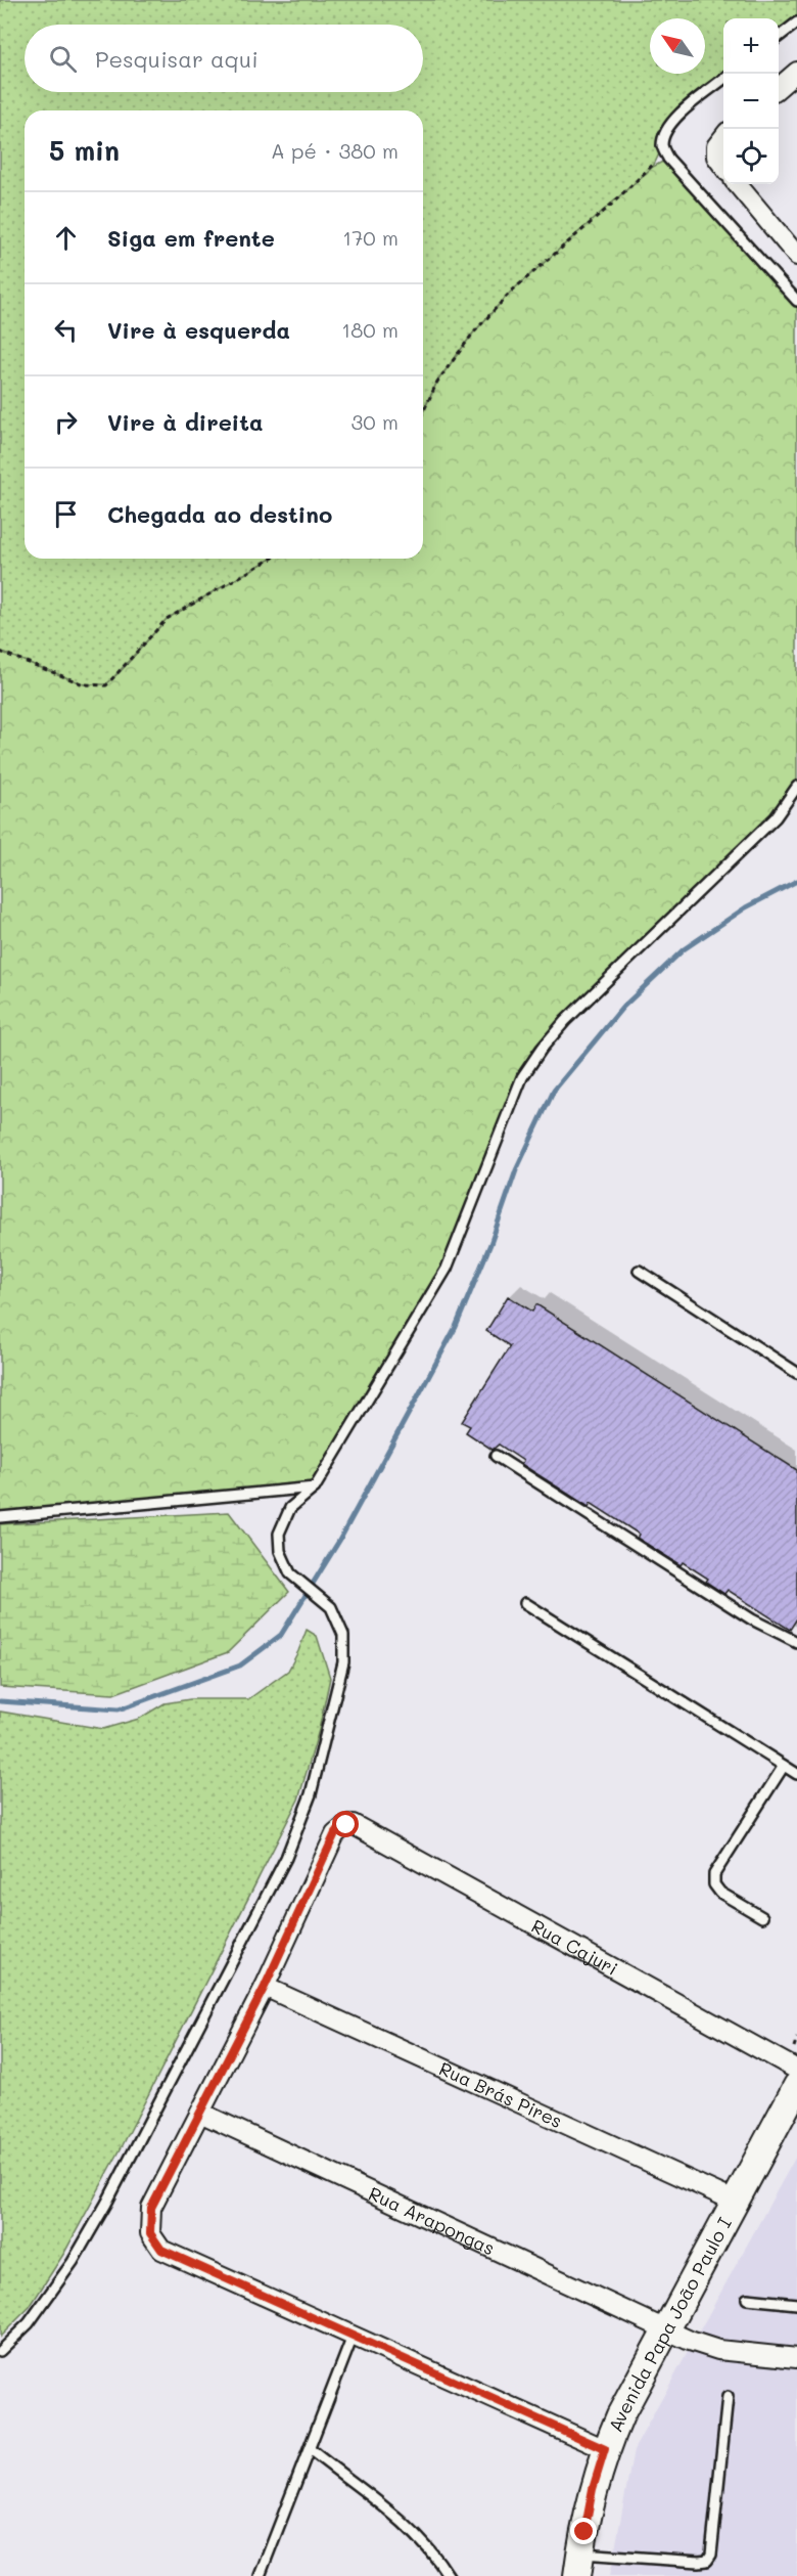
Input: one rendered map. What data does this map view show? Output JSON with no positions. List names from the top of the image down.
{
  "streets": {
    "main road": ["Avenida Papa João Paulo I"],
    "street": ["Rua Cajuri", "Rua Brás Pires", "Rua Arapongas"]
  },
  "crossings": [
    ["Rua Cajuri", "Rua Brás Pires"],
    ["Rua Brás Pires", "Avenida Papa João Paulo I"],
    ["Rua Arapongas", "Avenida Papa João Paulo I"]
  ],
  "north": "top left",
  "page": {
    "map_buttons": ["+", "−"],
    "search": "Pesquisar aqui",
    "heading": ["5 min", "A pé · 380 m"],
    "list": [
      ["Siga em frente", "170 m"],
      ["Vire à esquerda", "180 m"],
      ["Vire à direita", "30 m"],
      "Chegada ao destino"
    ]
  }
}
